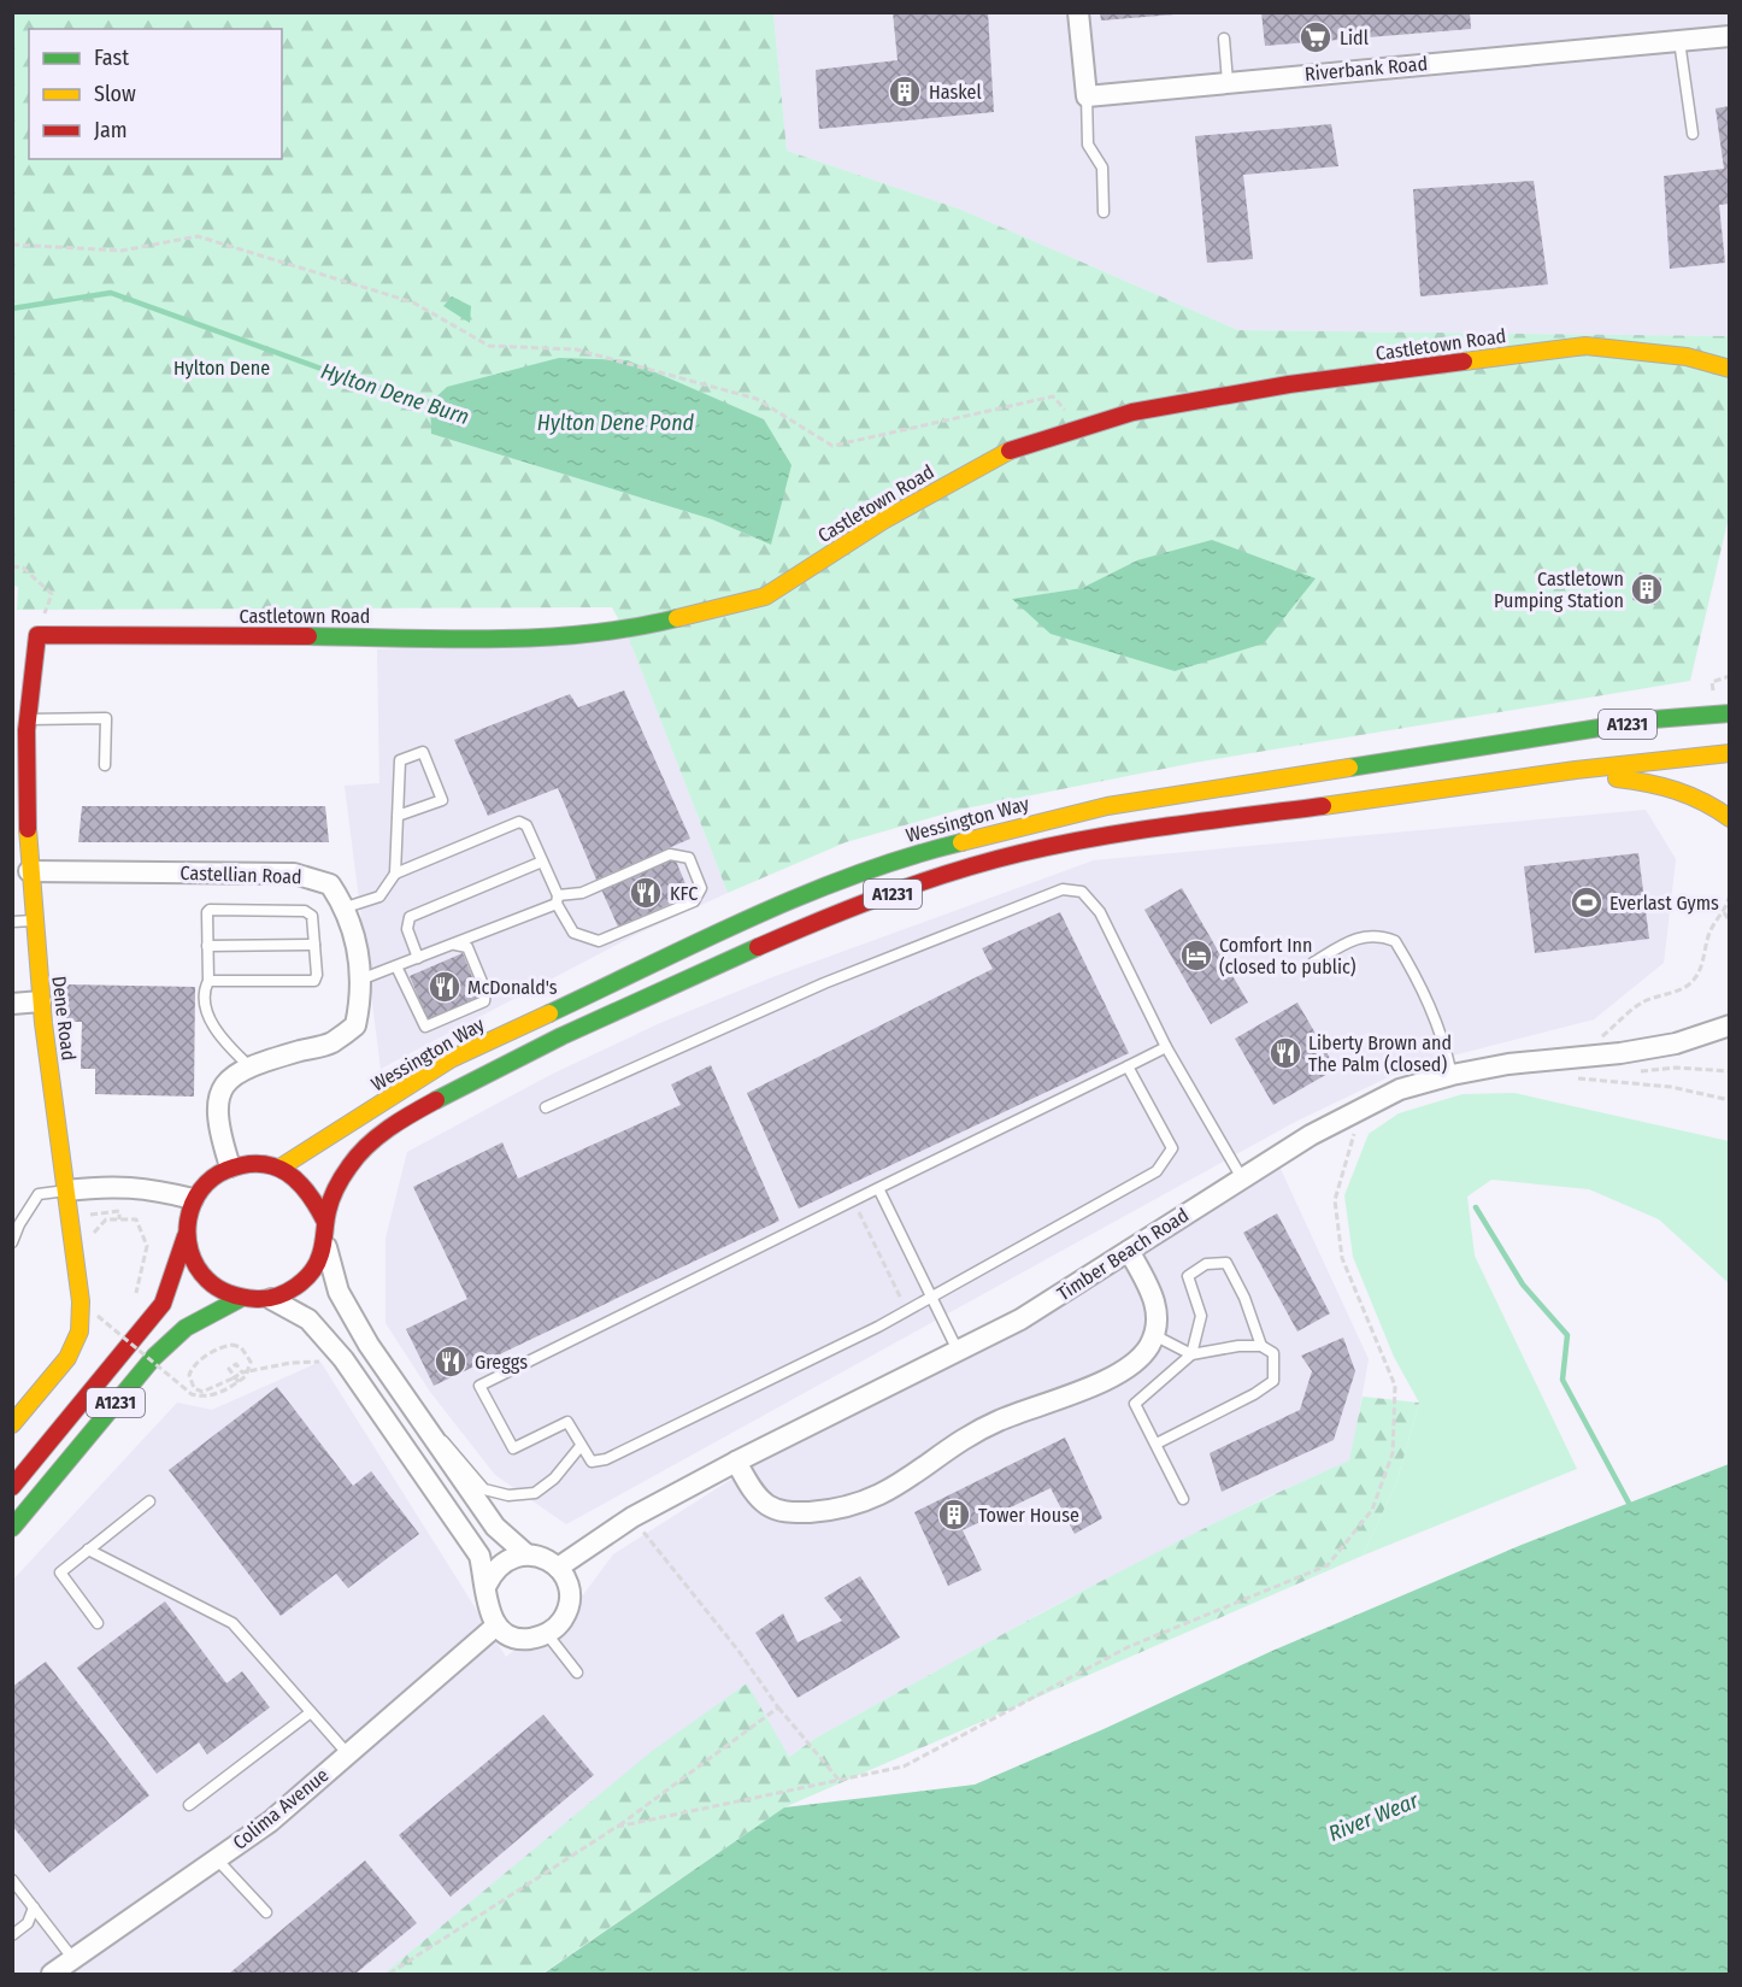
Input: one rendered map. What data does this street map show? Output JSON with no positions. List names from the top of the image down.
{
  "streets": {
    "main road": [
      "Castletown Road",
      "A1231",
      "Wessington Way",
      "Dene Road"
    ],
    "street": [
      "Riverbank Road",
      "Castellian Road",
      "Timber Beach Road",
      "Colima Avenue"
    ]
  },
  "crossings": [
    ["Castletown Road", "Dene Road"],
    ["A1231", "Wessington Way"],
    ["A1231", "Castellian Road"],
    ["Wessington Way", "Castellian Road"],
    ["Castellian Road", "Dene Road"],
    ["Timber Beach Road", "Colima Avenue"]
  ],
  "water": ["Hylton Dene Burn", "Hylton Dene Pond", "River Wear"],
  "parks": ["Hylton Dene"],
  "places": {
    "supermarket": ["Lidl"],
    "building": ["Haskel", "Castletown Pumping Station", "Tower House"],
    "restaurant": [
      "KFC",
      "McDonald's",
      "Liberty Brown and The Palm (closed)",
      "Greggs"
    ],
    "sports": ["Everlast Gyms"],
    "hotel": ["Comfort Inn (closed to public)"]
  },
  "legend": ["Fast", "Slow", "Jam"]
}
